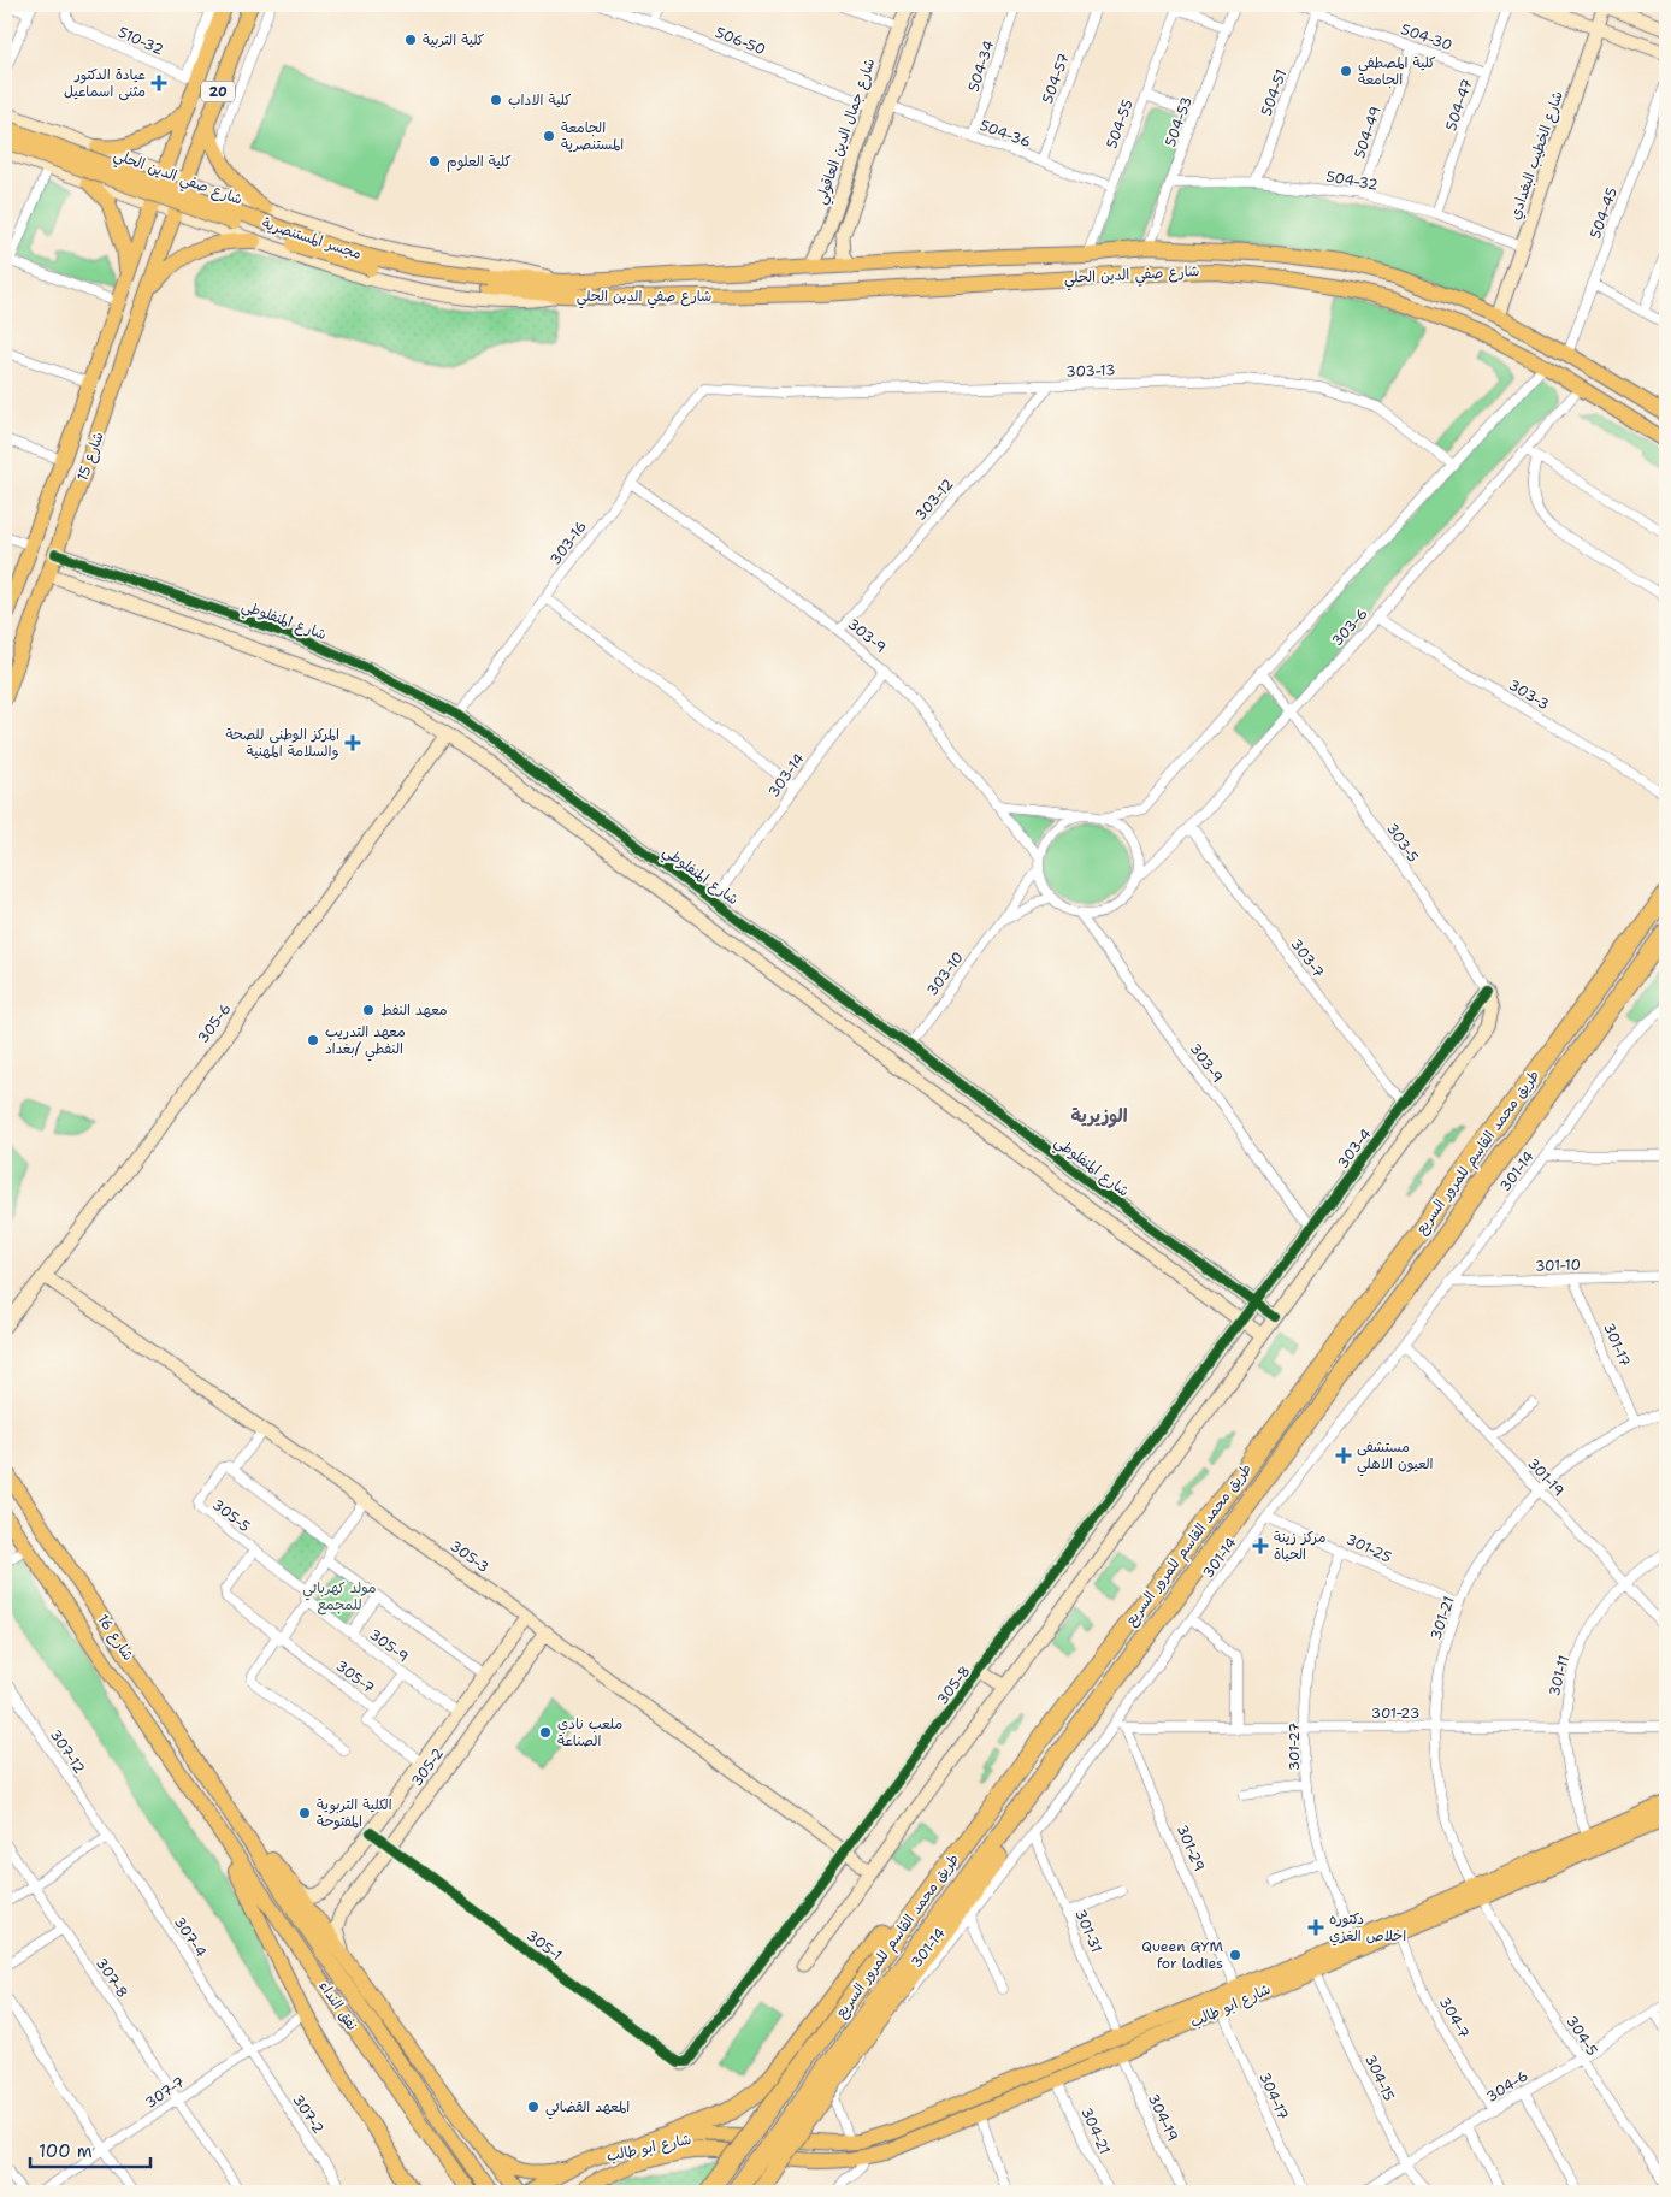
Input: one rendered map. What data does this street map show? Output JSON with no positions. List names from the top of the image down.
{
  "streets": {
    "highway": ["طريق محمد القاسم للمرور السريع"],
    "main road": [
      "20",
      "شارع صفي الدين الحلي",
      "مجسر المستنصرية",
      "شارع 15",
      "شارع 16",
      "نفق النداء",
      "شارع ابو طالب"
    ],
    "street": [
      "504-30",
      "510-32",
      "506-50",
      "504-34",
      "504-57",
      "504-51",
      "504-47",
      "504-53",
      "504-55",
      "شارع جمال الدين العاقولي",
      "504-49",
      "504-36",
      "شارع الخطيب البغدادي",
      "504-32",
      "504-45",
      "303-13",
      "303-12",
      "303-16",
      "شارع المنفلوطي",
      "303-6",
      "303-9",
      "303-3",
      "303-14",
      "303-5",
      "303-7",
      "303-10",
      "305-6",
      "303-4",
      "301-14",
      "301-10",
      "301-17",
      "301-19",
      "305-5",
      "301-25",
      "305-3",
      "301-21",
      "305-9",
      "301-11",
      "305-7",
      "305-8",
      "301-23",
      "301-27",
      "307-12",
      "305-2",
      "301-29",
      "301-31",
      "307-4",
      "305-1",
      "307-8",
      "304-7",
      "304-5",
      "304-15",
      "304-6",
      "307-7",
      "304-17",
      "307-2",
      "304-19",
      "304-21"
    ]
  },
  "crossings": [
    ["504-30", "504-51"],
    ["504-30", "504-47"],
    ["504-30", "504-49"],
    ["506-50", "شارع جمال الدين العاقولي"],
    ["504-34", "504-36"],
    ["504-57", "504-36"],
    ["20", "شارع صفي الدين الحلي"],
    ["504-51", "504-32"],
    ["504-47", "504-32"],
    ["504-53", "شارع صفي الدين الحلي"],
    ["504-53", "504-32"],
    ["504-55", "504-36"],
    ["504-55", "شارع صفي الدين الحلي"],
    ["شارع جمال الدين العاقولي", "شارع صفي الدين الحلي"],
    ["504-49", "504-32"],
    ["شارع الخطيب البغدادي", "شارع صفي الدين الحلي"],
    ["شارع الخطيب البغدادي", "504-32"],
    ["شارع صفي الدين الحلي", "504-45"],
    ["شارع صفي الدين الحلي", "مجسر المستنصرية"],
    ["شارع صفي الدين الحلي", "شارع 15"],
    ["شارع صفي الدين الحلي", "303-6"],
    ["303-13", "303-12"],
    ["303-13", "303-16"],
    ["شارع 15", "شارع المنفلوطي"],
    ["303-12", "303-9"],
    ["303-16", "شارع المنفلوطي"],
    ["303-16", "303-9"],
    ["شارع المنفلوطي", "303-14"],
    ["شارع المنفلوطي", "303-10"],
    ["شارع المنفلوطي", "303-4"],
    ["303-6", "303-9"],
    ["303-6", "303-3"],
    ["303-6", "303-5"],
    ["303-6", "303-7"],
    ["303-6", "303-10"],
    ["303-9", "303-14"],
    ["303-9", "303-10"],
    ["303-9", "303-4"],
    ["303-5", "303-4"],
    ["303-7", "303-4"],
    ["305-6", "305-3"],
    ["303-4", "305-8"],
    ["301-14", "301-10"],
    ["301-14", "301-19"],
    ["301-14", "301-25"],
    ["301-14", "301-31"],
    ["301-14", "شارع ابو طالب"],
    ["301-10", "301-17"],
    ["301-17", "301-21"],
    ["301-19", "301-21"],
    ["301-19", "301-11"],
    ["305-5", "305-9"],
    ["305-5", "305-7"],
    ["301-25", "301-21"],
    ["301-25", "301-27"],
    ["305-3", "305-8"],
    ["305-3", "305-2"],
    ["301-21", "301-23"],
    ["301-21", "شارع ابو طالب"],
    ["301-21", "304-5"],
    ["شارع 16", "نفق النداء"],
    ["305-9", "305-2"],
    ["301-11", "301-23"],
    ["301-11", "شارع ابو طالب"],
    ["305-7", "305-2"],
    ["305-8", "305-1"],
    ["301-23", "301-27"],
    ["301-23", "301-29"],
    ["301-27", "شارع ابو طالب"],
    ["307-12", "307-4"],
    ["305-2", "305-1"],
    ["301-29", "شارع ابو طالب"],
    ["301-31", "شارع ابو طالب"],
    ["301-31", "304-19"],
    ["307-4", "307-7"],
    ["307-4", "307-2"],
    ["307-8", "307-7"],
    ["شارع ابو طالب", "304-7"],
    ["شارع ابو طالب", "304-5"],
    ["شارع ابو طالب", "304-15"],
    ["شارع ابو طالب", "304-17"],
    ["شارع ابو طالب", "304-19"],
    ["شارع ابو طالب", "304-21"],
    ["304-7", "304-6"],
    ["304-5", "304-6"],
    ["304-15", "304-6"],
    ["307-7", "307-2"]
  ],
  "districts": ["الوزيرية"],
  "parks": ["مولد كهربائي للمجمع"],
  "places": {
    "other": [
      "كلية التربية",
      "كلية المصطفى الجامعة",
      "كلية الاداب",
      "الجامعة المستنصرية",
      "كلية العلوم",
      "معهد النفط",
      "معهد التدريب النفطي /بغداد",
      "ملعب نادي الصناعة",
      "الكلية التربوية المفتوحة",
      "Queen GYM for ladies",
      "المعهد القضائي"
    ],
    "health": [
      "عيادة الدكتور مثنى اسماعيل",
      "المركز الوطني للصحة والسلامة المهنية",
      "مستشفى العيون الاهلي",
      "مركز زينة الحياة",
      "دكتوره اخلاص الغزي"
    ]
  },
  "scale_bar": "100 m"
}
